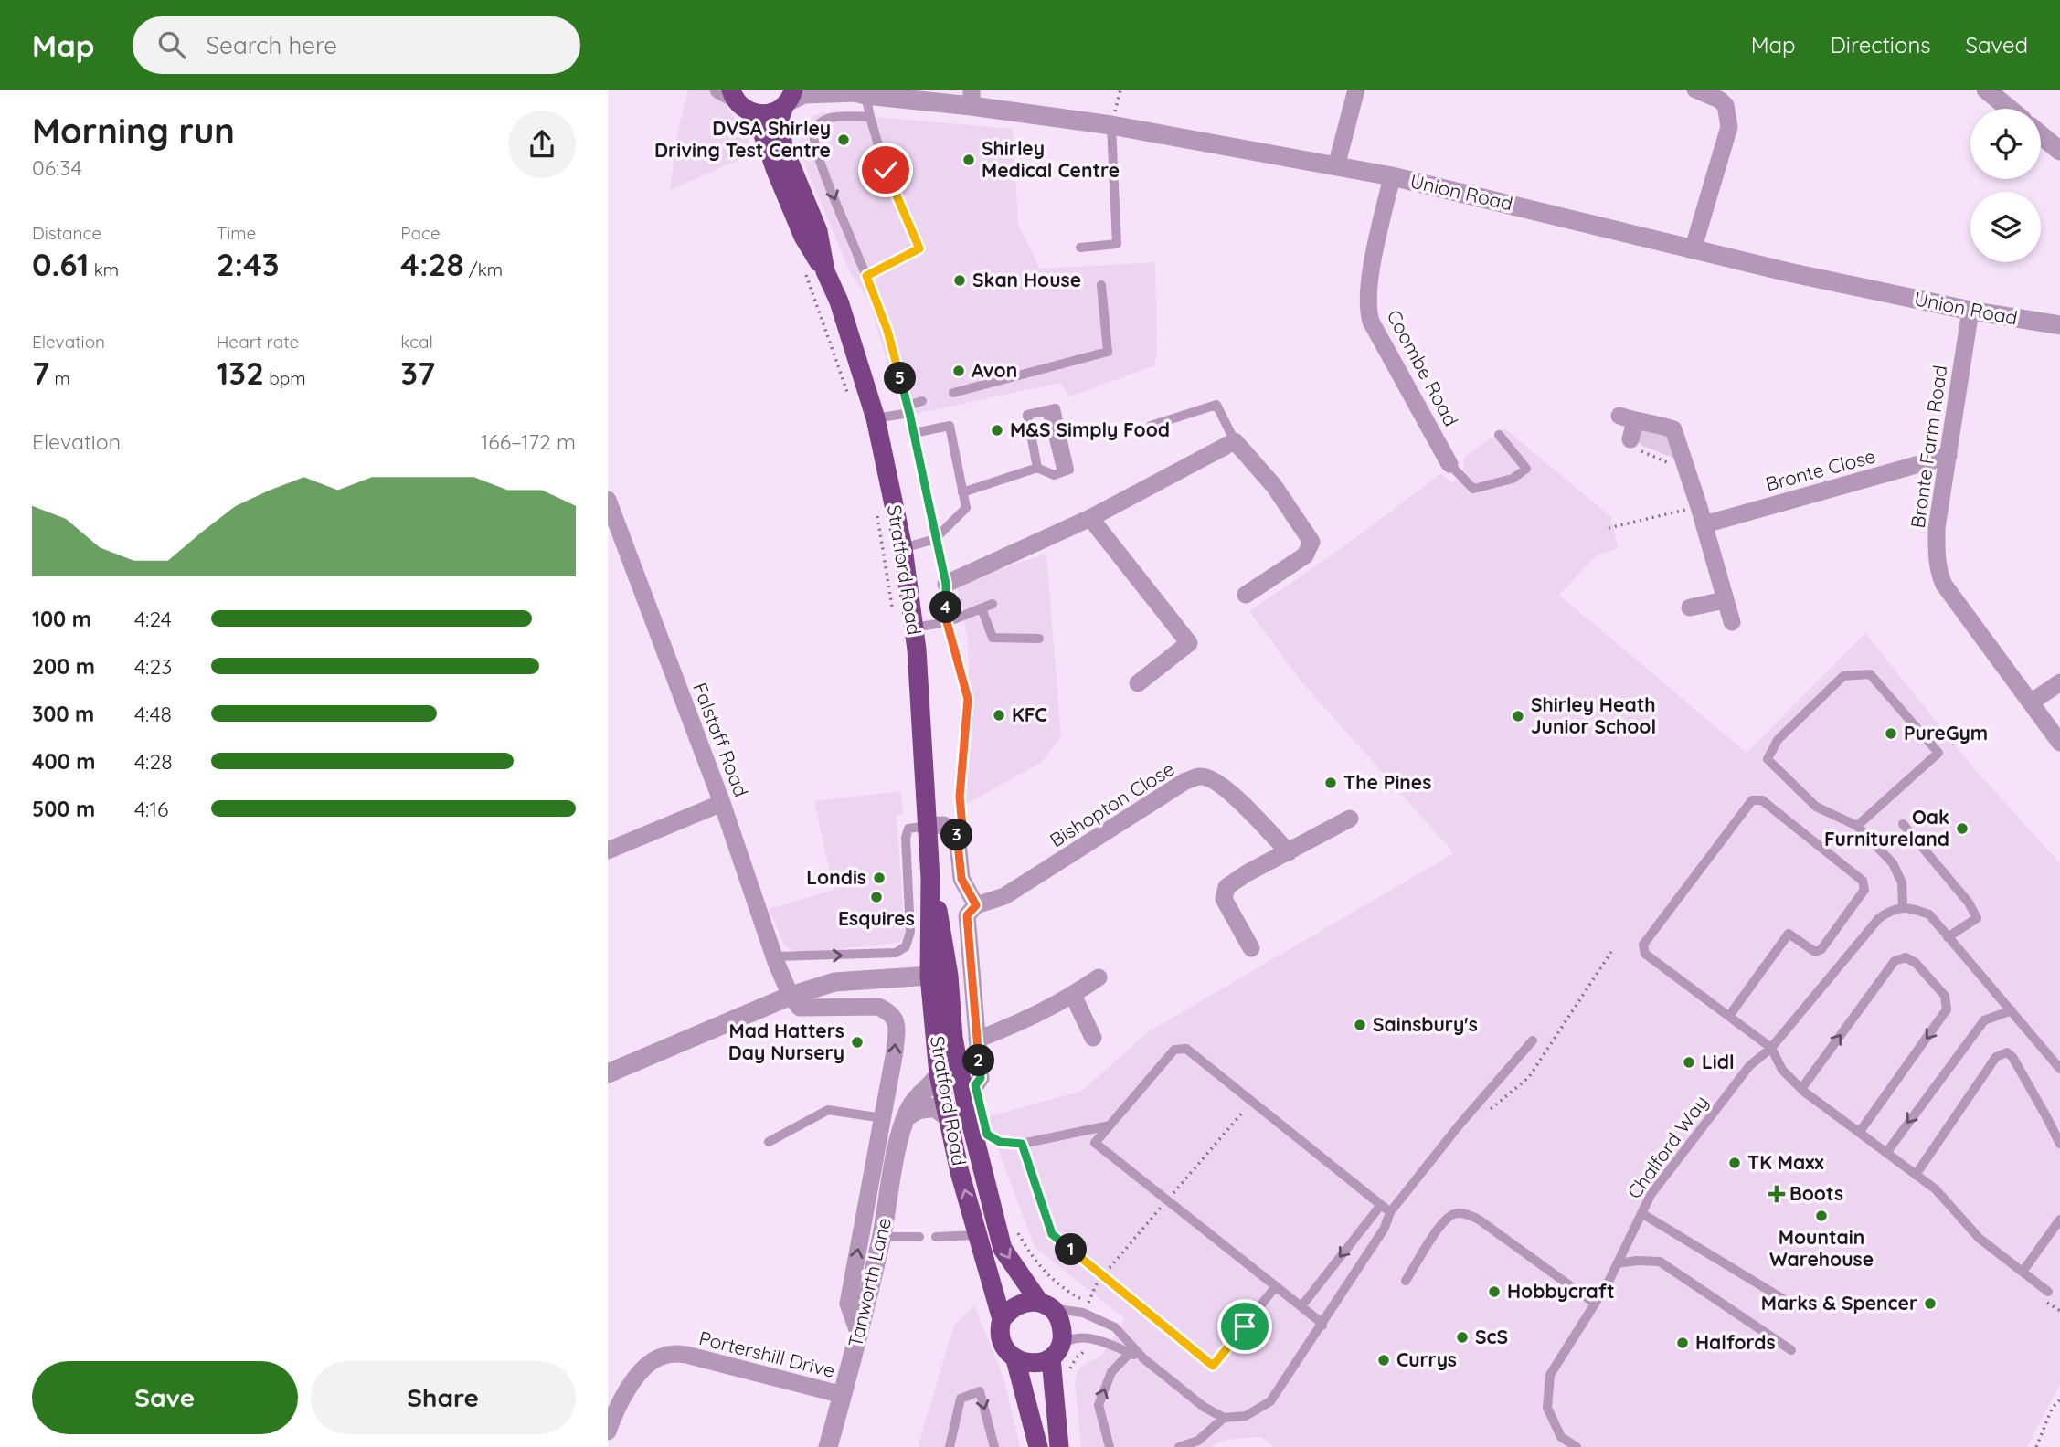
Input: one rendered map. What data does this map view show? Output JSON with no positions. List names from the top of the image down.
{
  "streets": {
    "highway": ["Stratford Road"],
    "street": [
      "Union Road",
      "Coombe Road",
      "Bronte Farm Road",
      "Bronte Close",
      "Falstaff Road",
      "Bishopton Close",
      "Tanworth Lane",
      "Portershill Drive"
    ],
    "lane": ["Chalford Way"]
  },
  "crossings": [
    ["Union Road", "Coombe Road"],
    ["Union Road", "Bronte Farm Road"],
    ["Union Road", "Stratford Road"],
    ["Bronte Farm Road", "Bronte Close"],
    ["Stratford Road", "Tanworth Lane"],
    ["Tanworth Lane", "Portershill Drive"]
  ],
  "places": {
    "other": [
      "DVSA Shirley Driving Test Centre",
      "Shirley Medical Centre",
      "Skan House",
      "Avon",
      "M&S Simply Food",
      "KFC",
      "Shirley Heath Junior School",
      "PureGym",
      "The Pines",
      "Oak Furnitureland",
      "Londis",
      "Esquires",
      "Sainsbury's",
      "Mad Hatters Day Nursery",
      "Lidl",
      "TK Maxx",
      "Mountain Warehouse",
      "Hobbycraft",
      "Marks & Spencer",
      "ScS",
      "Halfords",
      "Currys"
    ],
    "health": ["Boots"]
  },
  "page": {
    "header": "Map",
    "search": "Search here",
    "nav": ["Map", "Directions", "Saved"],
    "heading": ["Morning run", "06:34"],
    "stats": [
      ["Distance", "0.61 km"],
      ["Time", "2:43"],
      ["Pace", "4:28 /km"],
      ["Elevation", "7 m"],
      ["Heart rate", "132 bpm"],
      ["kcal", "37"]
    ],
    "pins": [
      "5",
      "4",
      "3",
      "2",
      "1"
    ],
    "chart": ["Elevation", "166–172 m"],
    "list": [
      {
        "name": "100 m",
        "note": "4:24"
      },
      {
        "name": "200 m",
        "note": "4:23"
      },
      {
        "name": "300 m",
        "note": "4:48"
      },
      {
        "name": "400 m",
        "note": "4:28"
      },
      {
        "name": "500 m",
        "note": "4:16"
      }
    ],
    "buttons": ["Save", "Share"]
  }
}
